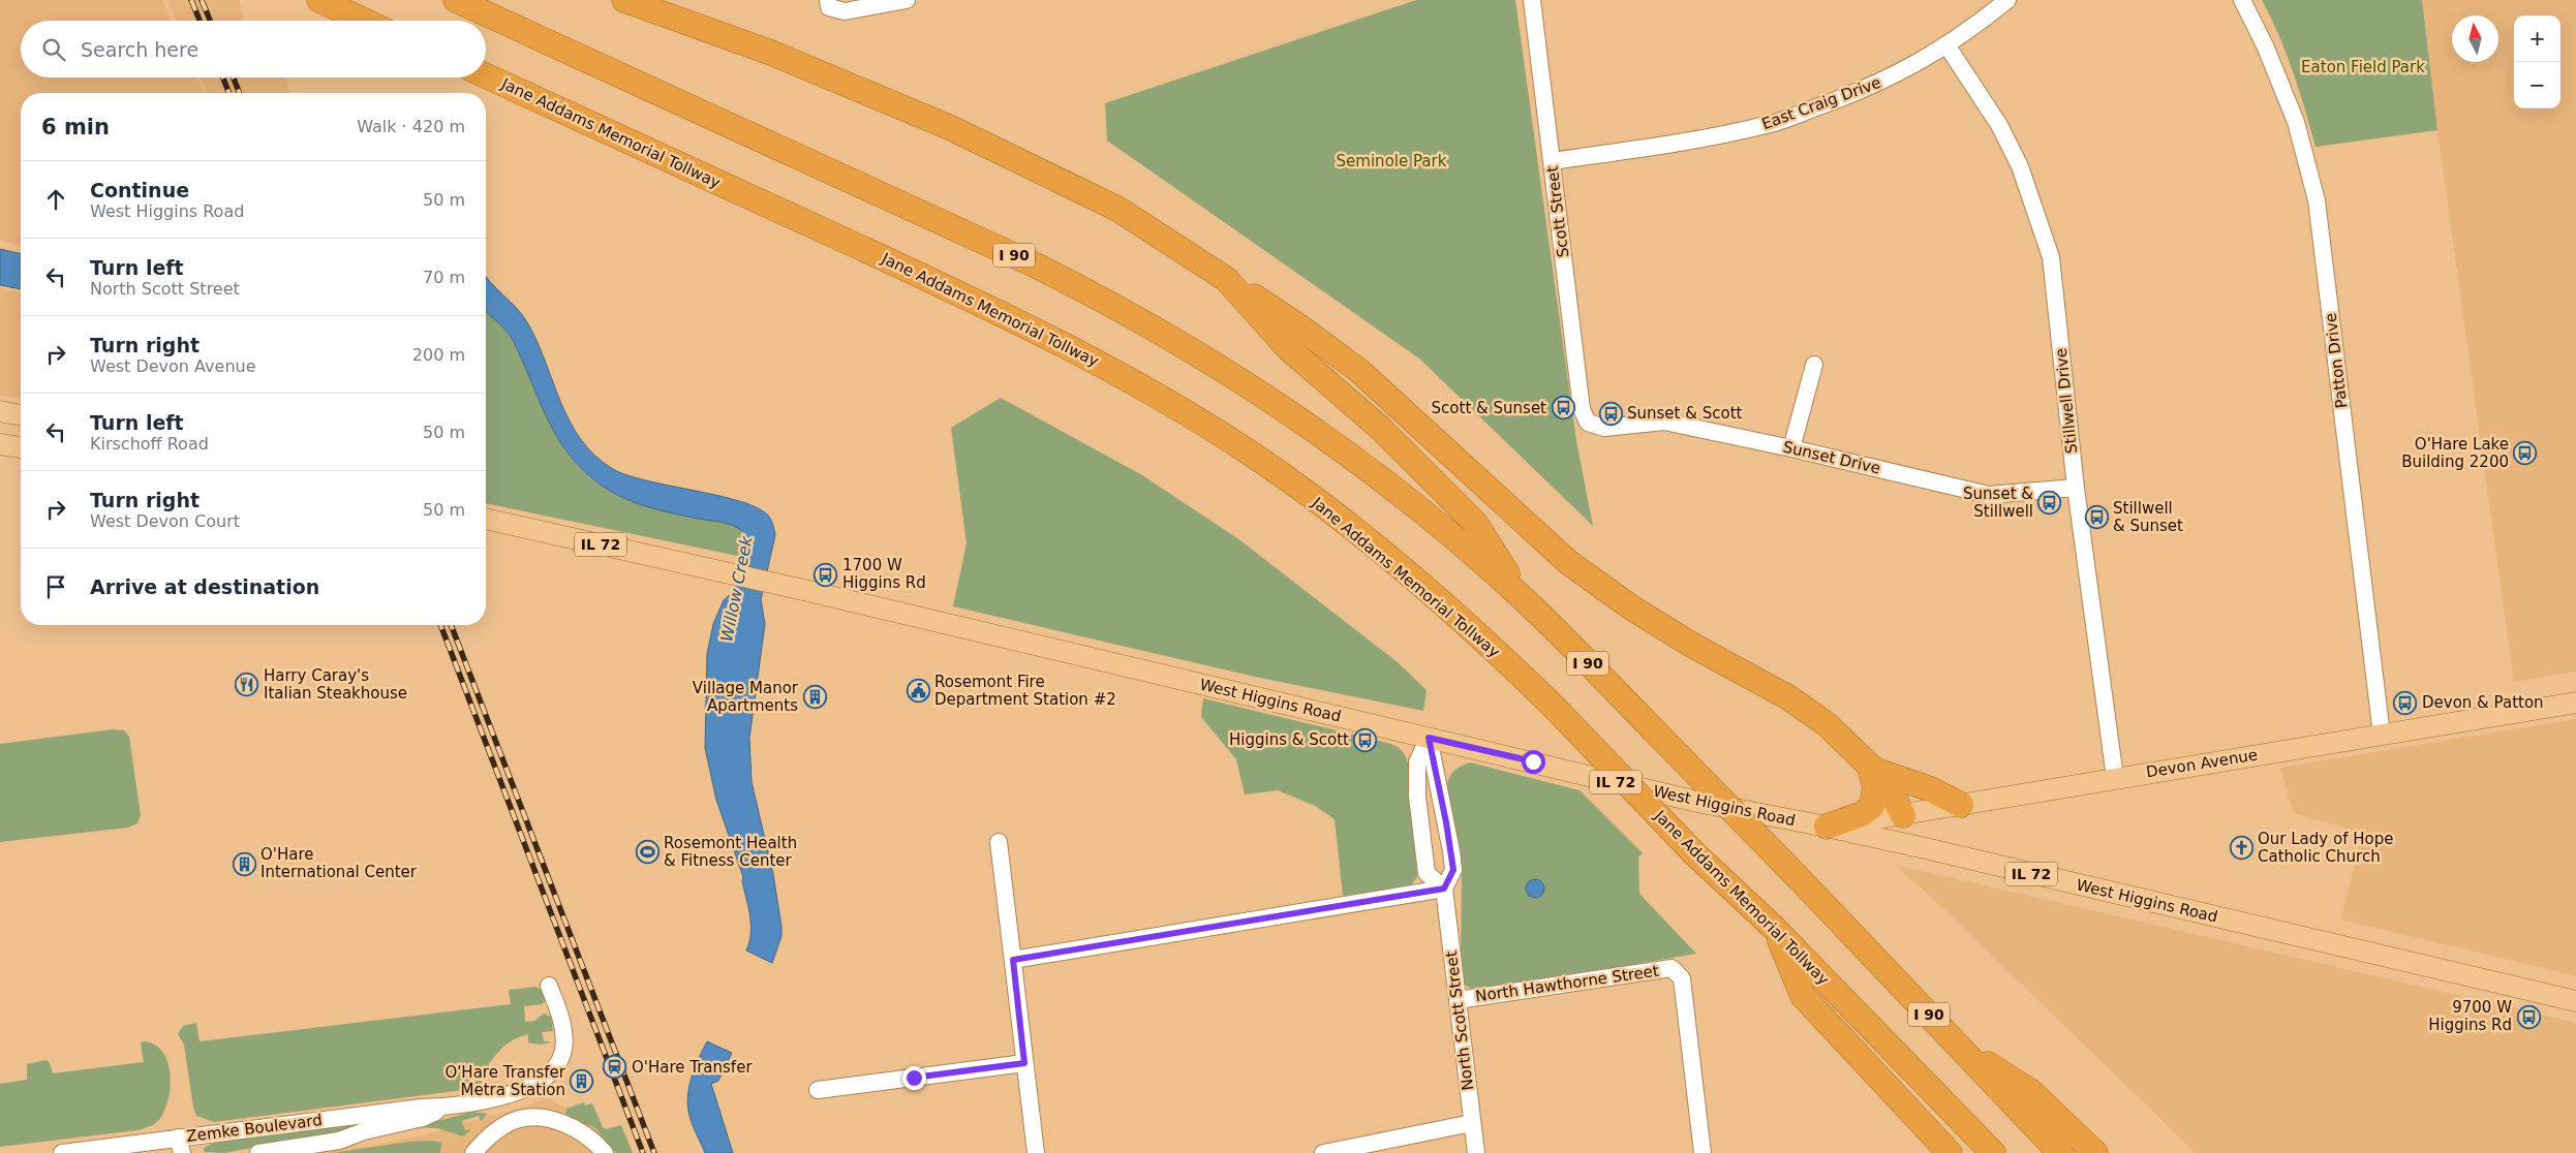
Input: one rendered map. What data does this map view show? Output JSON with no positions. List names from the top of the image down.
{
  "streets": {
    "highway": ["Jane Addams Memorial Tollway", "I 90"],
    "main road": ["IL 72", "West Higgins Road", "Devon Avenue"],
    "street": [
      "East Craig Drive",
      "Scott Street",
      "Patton Drive",
      "Stillwell Drive",
      "Sunset Drive",
      "North Hawthorne Street",
      "North Scott Street",
      "Zemke Boulevard"
    ]
  },
  "crossings": [
    ["East Craig Drive", "Scott Street"],
    ["East Craig Drive", "Stillwell Drive"],
    ["Scott Street", "Sunset Drive"],
    ["Patton Drive", "Devon Avenue"],
    ["Stillwell Drive", "Sunset Drive"],
    ["Stillwell Drive", "Devon Avenue"],
    ["West Higgins Road", "Devon Avenue"],
    ["West Higgins Road", "North Scott Street"],
    ["North Hawthorne Street", "North Scott Street"]
  ],
  "water": ["Willow Creek"],
  "parks": ["Eaton Field Park", "Seminole Park"],
  "places": {
    "bus stop": [
      "Scott & Sunset",
      "Sunset & Scott",
      "O'Hare Lake Building 2200",
      "Sunset & Stillwell",
      "Stillwell & Sunset",
      "1700 W Higgins Rd",
      "Devon & Patton",
      "Higgins & Scott",
      "9700 W Higgins Rd"
    ],
    "restaurant": ["Harry Caray's Italian Steakhouse"],
    "public building": ["Rosemont Fire Department Station #2"],
    "building": ["Village Manor Apartments", "O'Hare International Center", "O'Hare Transfer Metra Station"],
    "church": ["Our Lady of Hope Catholic Church"],
    "sports": ["Rosemont Health & Fitness Center"],
    "station": ["O'Hare Transfer"]
  },
  "north": "top",
  "page": {
    "map_buttons": ["+", "−"],
    "search": "Search here",
    "heading": ["6 min", "Walk · 420 m"],
    "list": [
      ["Continue", "West Higgins Road", "50 m"],
      ["Turn left", "North Scott Street", "70 m"],
      ["Turn right", "West Devon Avenue", "200 m"],
      ["Turn left", "Kirschoff Road", "50 m"],
      ["Turn right", "West Devon Court", "50 m"],
      "Arrive at destination"
    ]
  }
}
